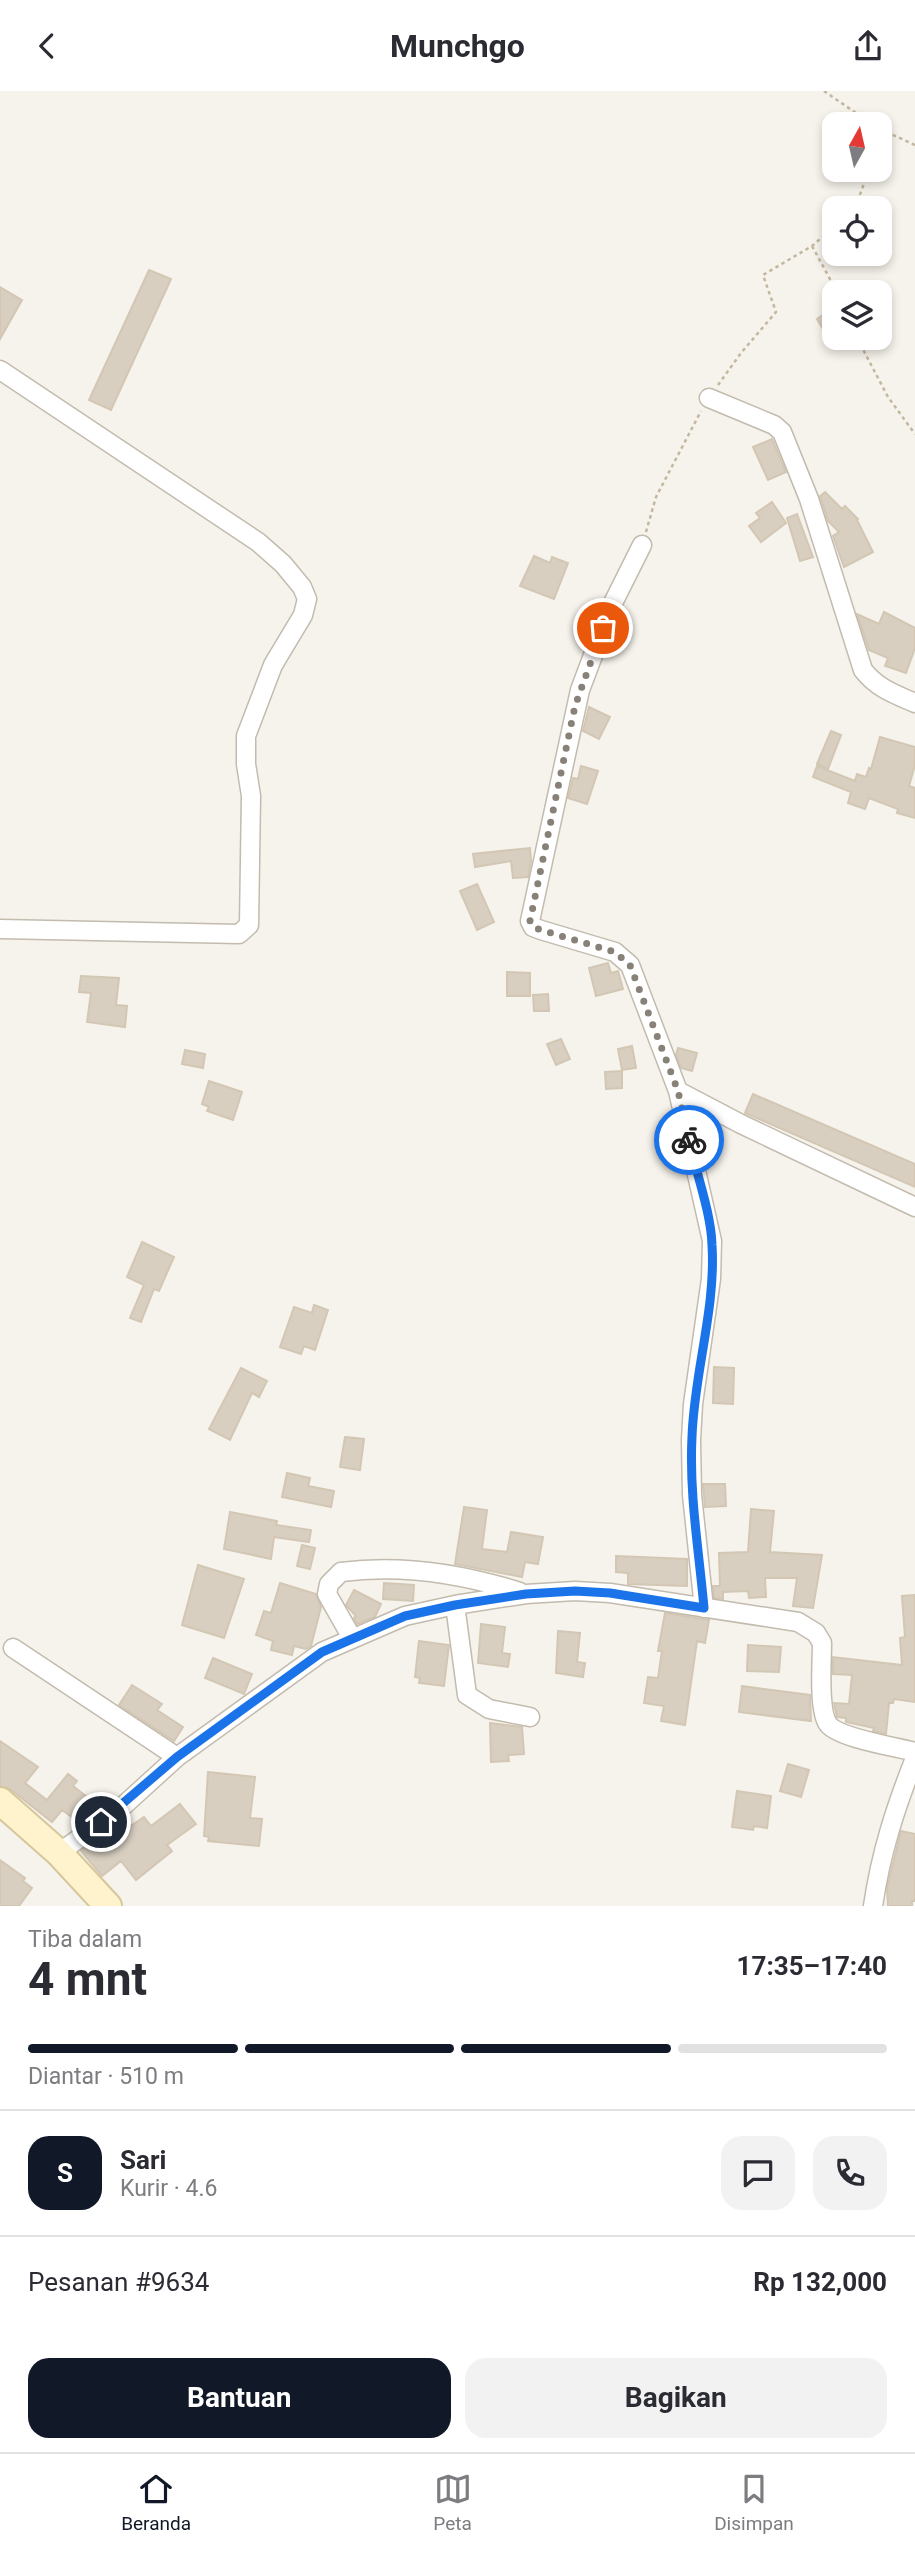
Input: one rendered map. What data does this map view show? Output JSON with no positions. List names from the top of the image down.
{
  "north": "top",
  "page": {
    "header": "Munchgo",
    "heading": ["4 mnt", "Tiba dalam", "17:35–17:40"],
    "panel": [
      "Sari",
      "Kurir · 4.6",
      "Pesanan #9634",
      "Rp 132,000"
    ],
    "bar": "Diantar · 510 m",
    "round": "S",
    "buttons": ["Bantuan", "Bagikan"],
    "tabs": ["Beranda", "Peta", "Disimpan"]
  }
}
